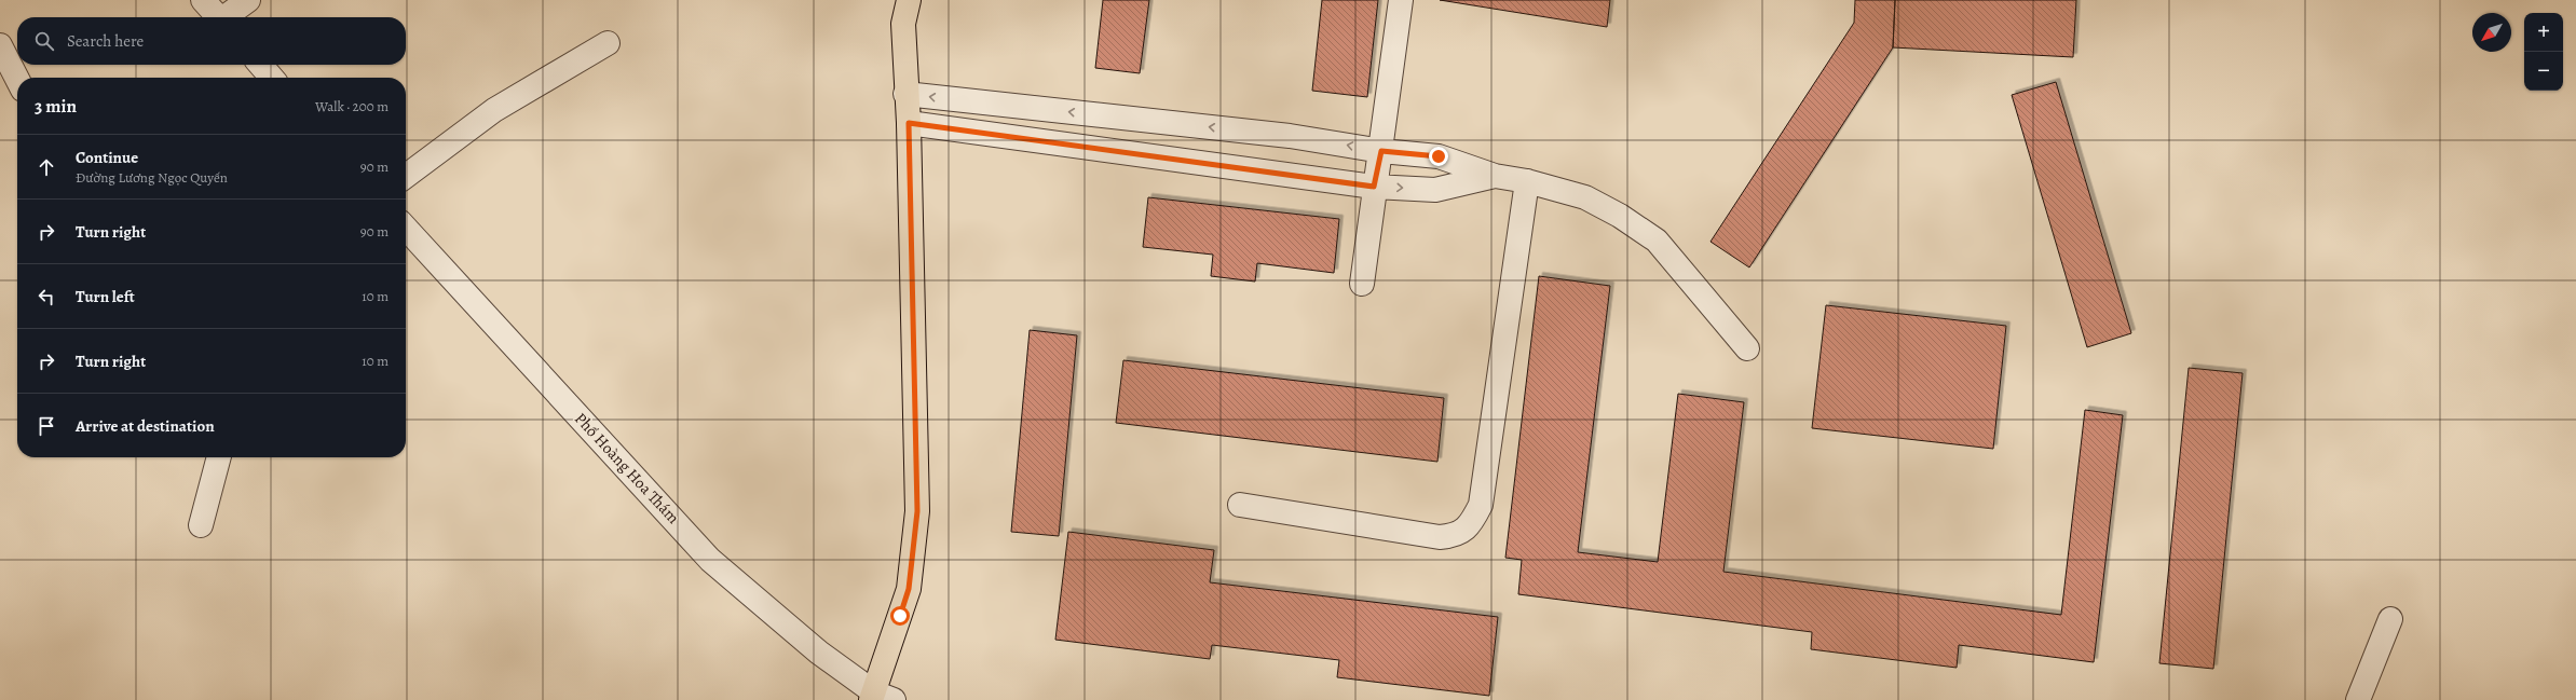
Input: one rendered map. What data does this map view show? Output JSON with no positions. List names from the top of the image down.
{
  "streets": {
    "street": ["Phố Hoàng Hoa Thám"]
  },
  "north": "bottom left",
  "page": {
    "map_buttons": ["+", "−"],
    "search": "Search here",
    "heading": ["3 min", "Walk · 200 m"],
    "list": [
      ["Continue", "Đường Lương Ngọc Quyến", "90 m"],
      ["Turn right", "90 m"],
      ["Turn left", "10 m"],
      ["Turn right", "10 m"],
      "Arrive at destination"
    ]
  }
}
